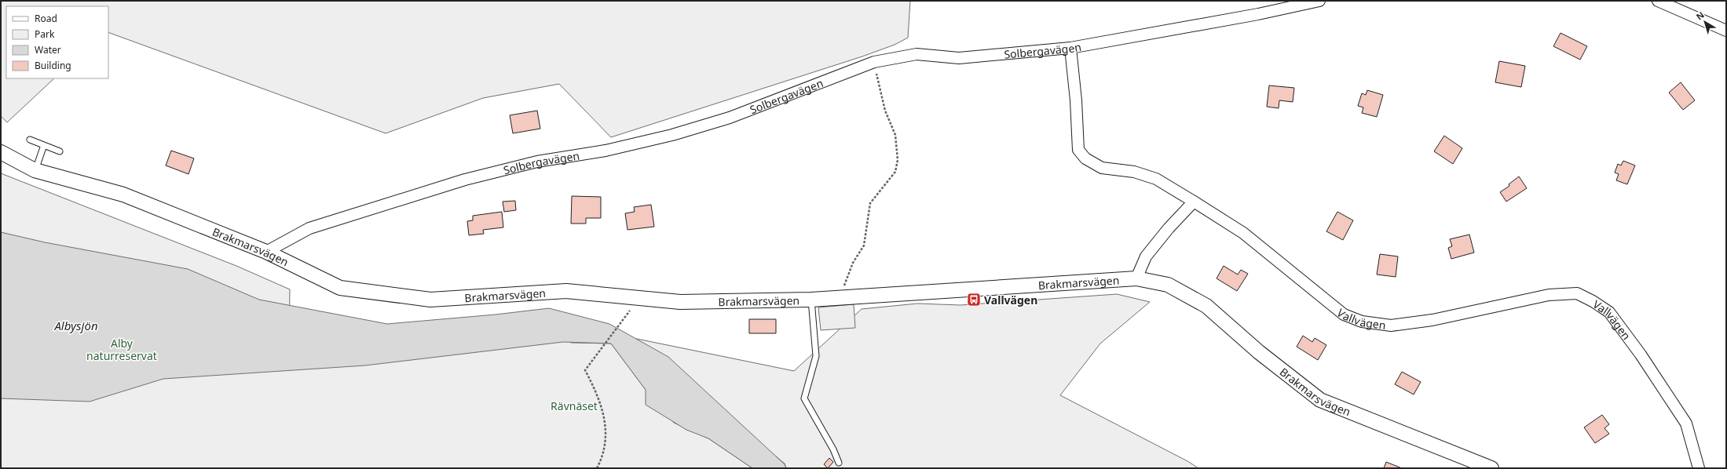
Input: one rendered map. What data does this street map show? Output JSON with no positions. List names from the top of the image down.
{
  "streets": {
    "street": ["Solbergavägen", "Brakmarsvägen", "Vallvägen"]
  },
  "crossings": [
    ["Solbergavägen", "Brakmarsvägen"],
    ["Solbergavägen", "Vallvägen"]
  ],
  "water": ["Albysjön"],
  "parks": ["Alby naturreservat", "Rävnäset"],
  "places": {
    "bus stop": ["Vallvägen"]
  },
  "legend": [
    "Road",
    "Park",
    "Water",
    "Building"
  ],
  "north": "top left"
}
